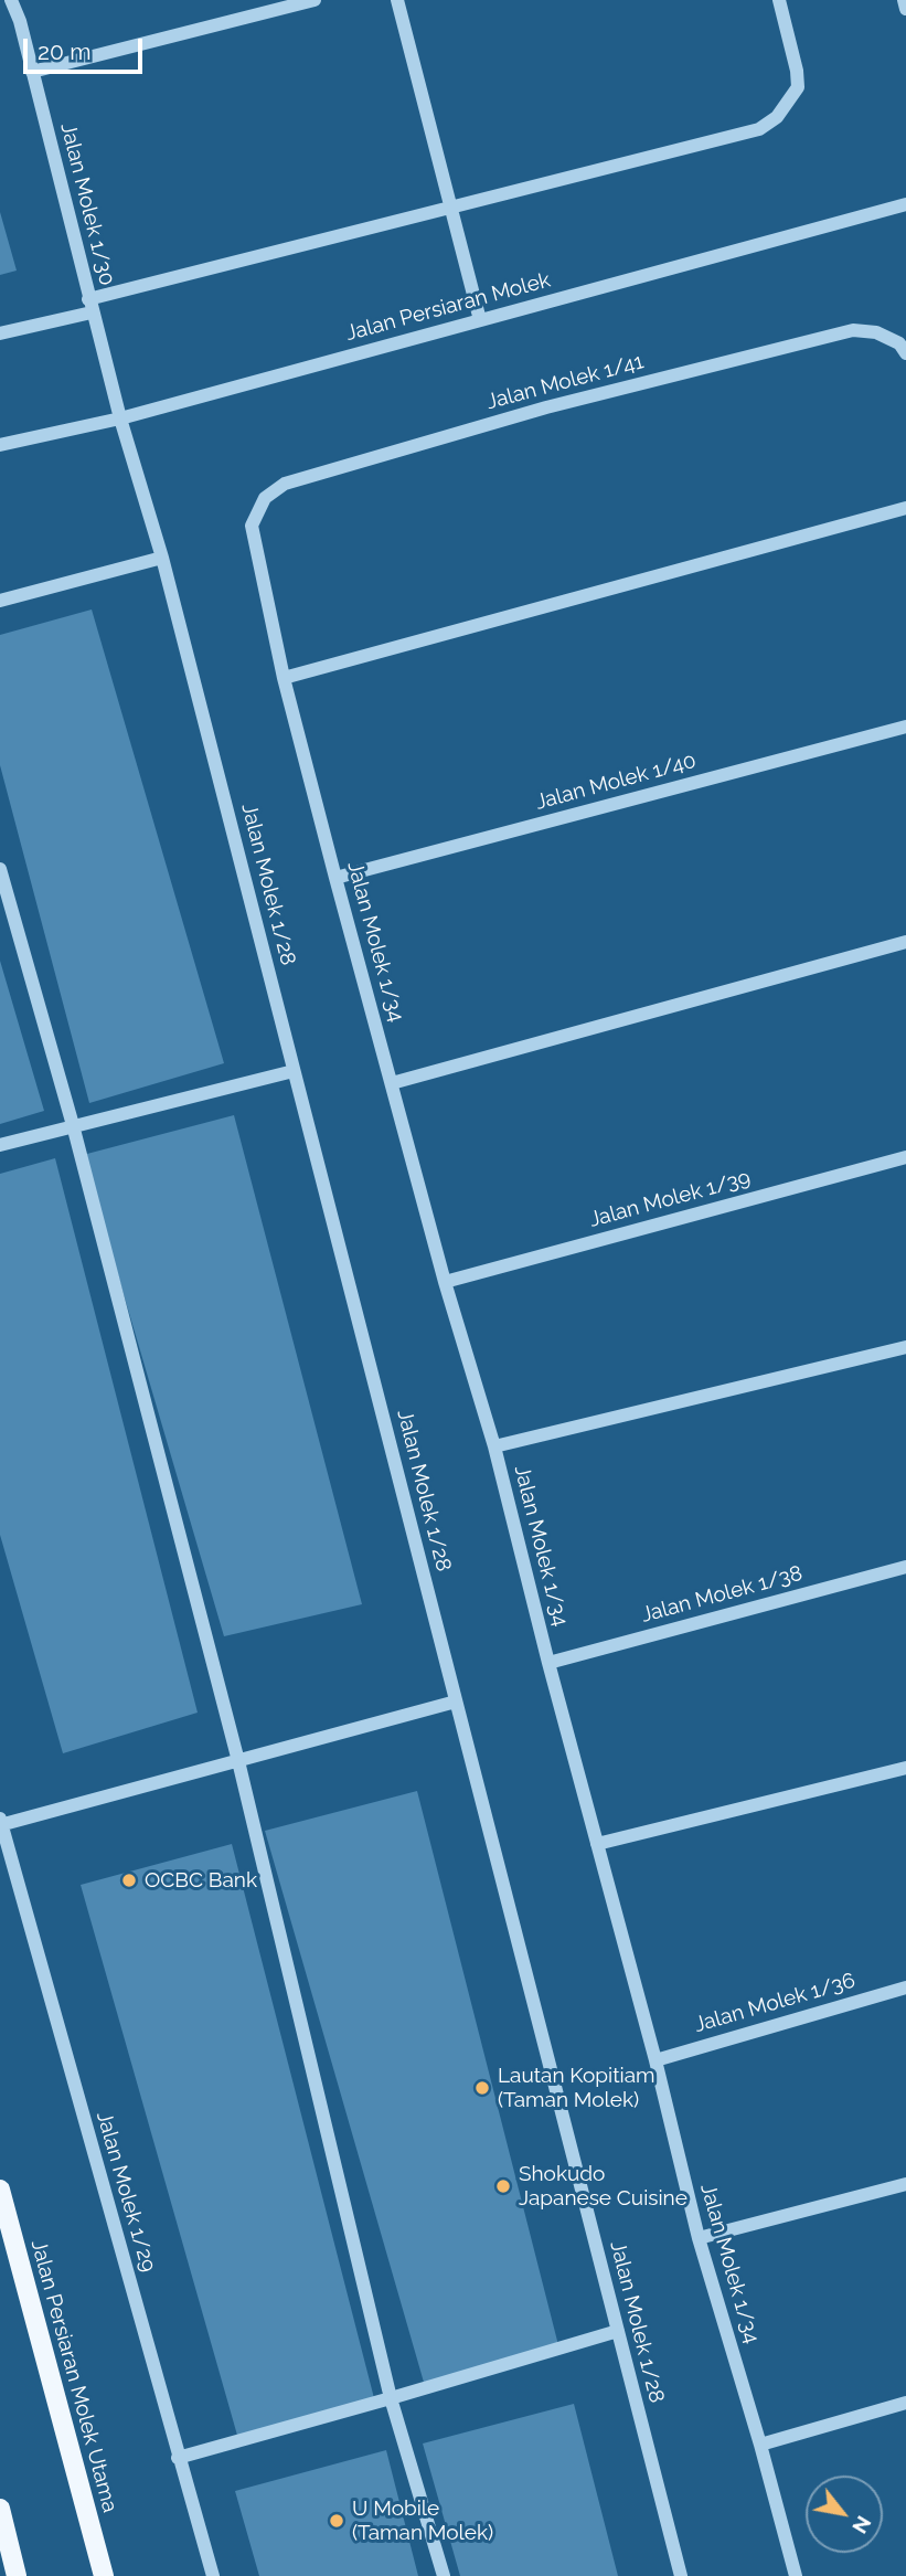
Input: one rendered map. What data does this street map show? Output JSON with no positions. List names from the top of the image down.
{
  "streets": {
    "main road": ["Jalan Persiaran Molek Utama"],
    "street": [
      "Jalan Molek 1/30",
      "Jalan Persiaran Molek",
      "Jalan Molek 1/41",
      "Jalan Molek 1/40",
      "Jalan Molek 1/28",
      "Jalan Molek 1/34",
      "Jalan Molek 1/39",
      "Jalan Molek 1/38",
      "Jalan Molek 1/36",
      "Jalan Molek 1/29"
    ]
  },
  "crossings": [
    ["Jalan Molek 1/30", "Jalan Persiaran Molek"],
    ["Jalan Molek 1/30", "Jalan Molek 1/28"],
    ["Jalan Persiaran Molek", "Jalan Molek 1/28"],
    ["Jalan Molek 1/41", "Jalan Molek 1/34"],
    ["Jalan Molek 1/40", "Jalan Molek 1/34"],
    ["Jalan Molek 1/34", "Jalan Molek 1/39"],
    ["Jalan Molek 1/34", "Jalan Molek 1/38"],
    ["Jalan Molek 1/34", "Jalan Molek 1/36"]
  ],
  "places": [
    "OCBC Bank",
    "Lautan Kopitiam (Taman Molek)",
    "Shokudo Japanese Cuisine",
    "U Mobile (Taman Molek)"
  ],
  "scale_bar": "20 m",
  "north": "bottom right"
}
